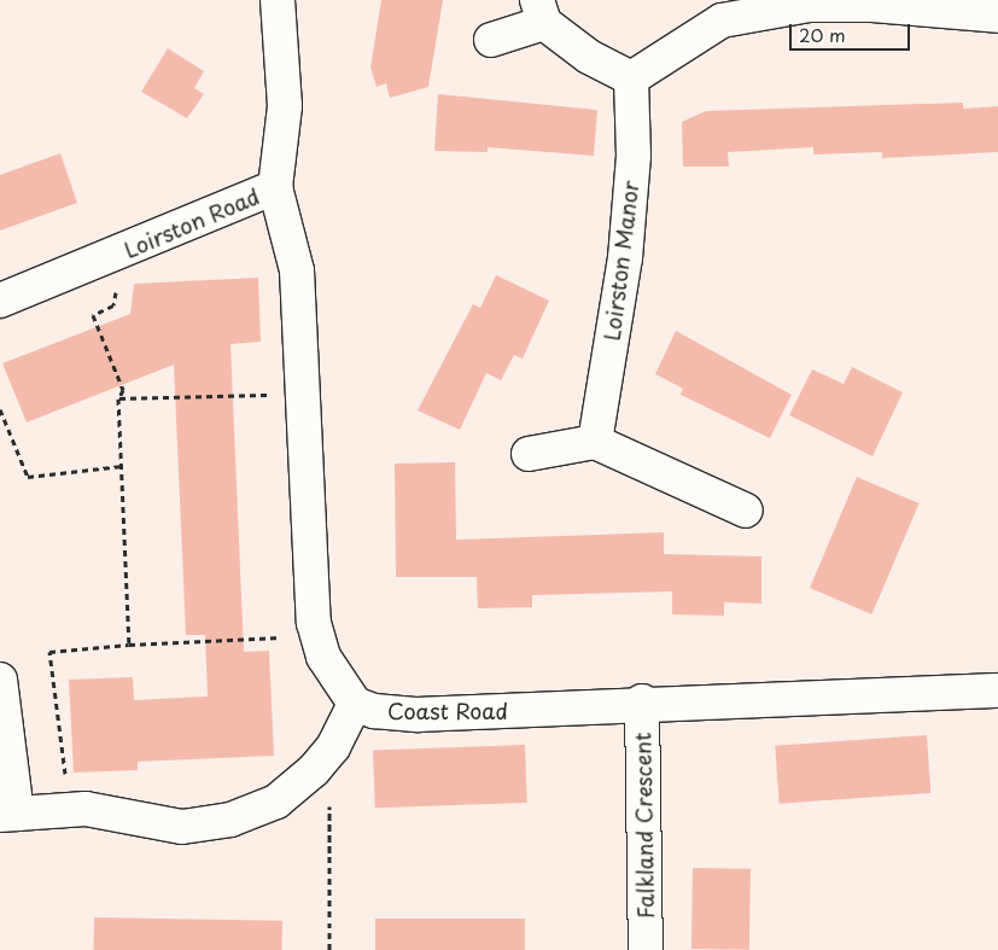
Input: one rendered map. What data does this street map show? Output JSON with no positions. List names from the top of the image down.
{
  "streets": {
    "street": [
      "Loirston Road",
      "Loirston Manor",
      "Coast Road",
      "Falkland Crescent"
    ]
  },
  "crossings": [
    ["Coast Road", "Falkland Crescent"]
  ],
  "scale_bar": "20 m"
}
